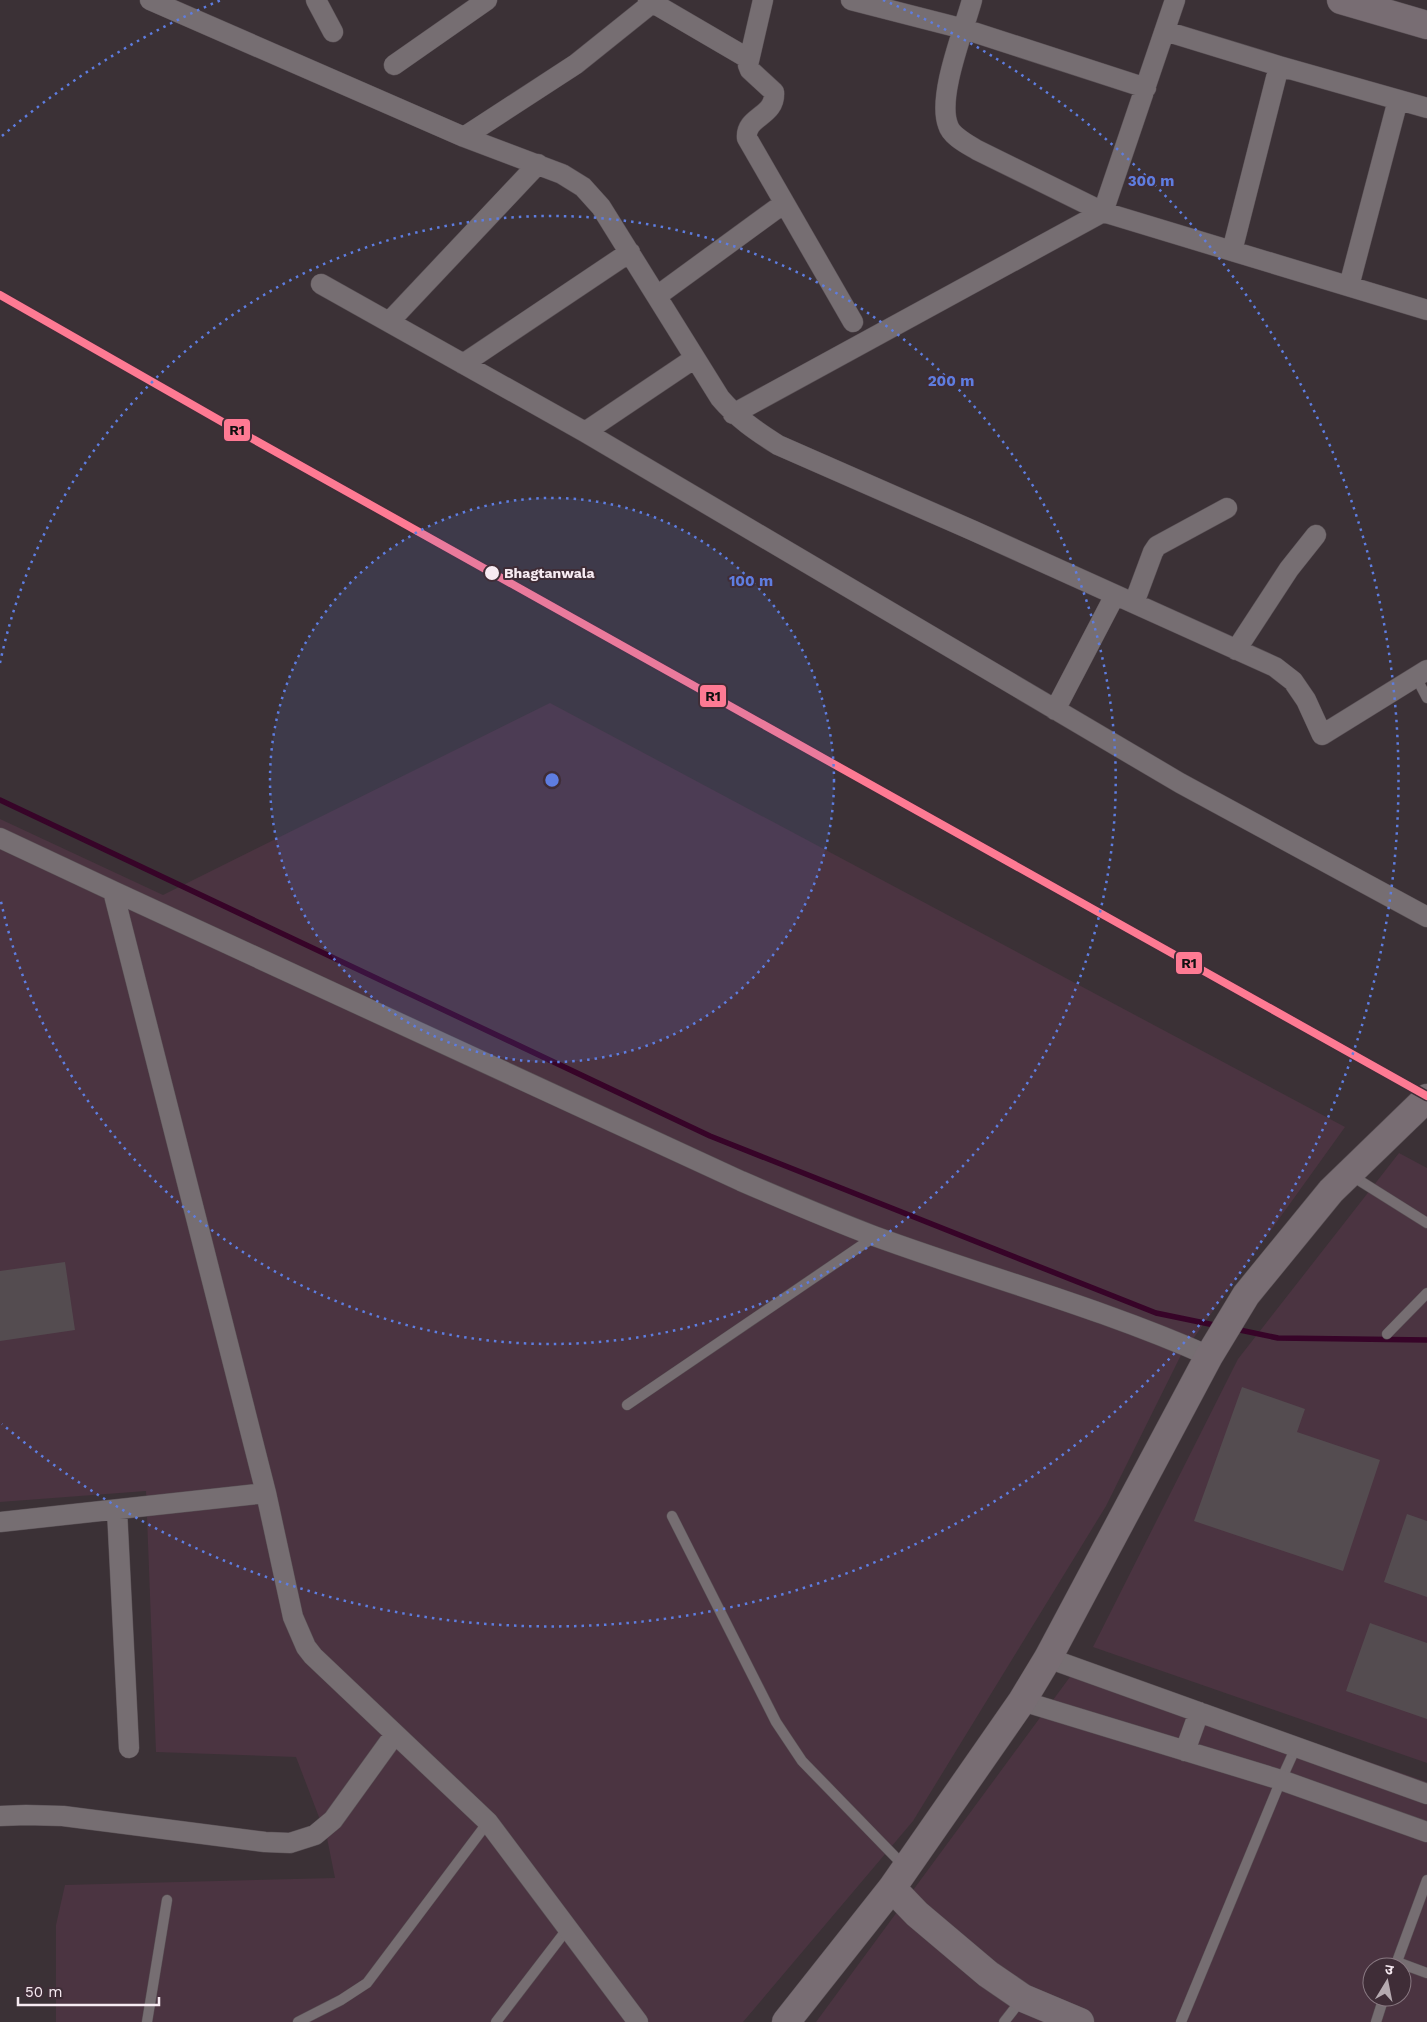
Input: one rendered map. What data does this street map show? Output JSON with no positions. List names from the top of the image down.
{
  "places": ["Bhagtanwala"],
  "lines": ["transit line R1"],
  "scale_bar": "50 m",
  "north": "top",
  "rings": ["300 m", "200 m", "100 m"]
}
